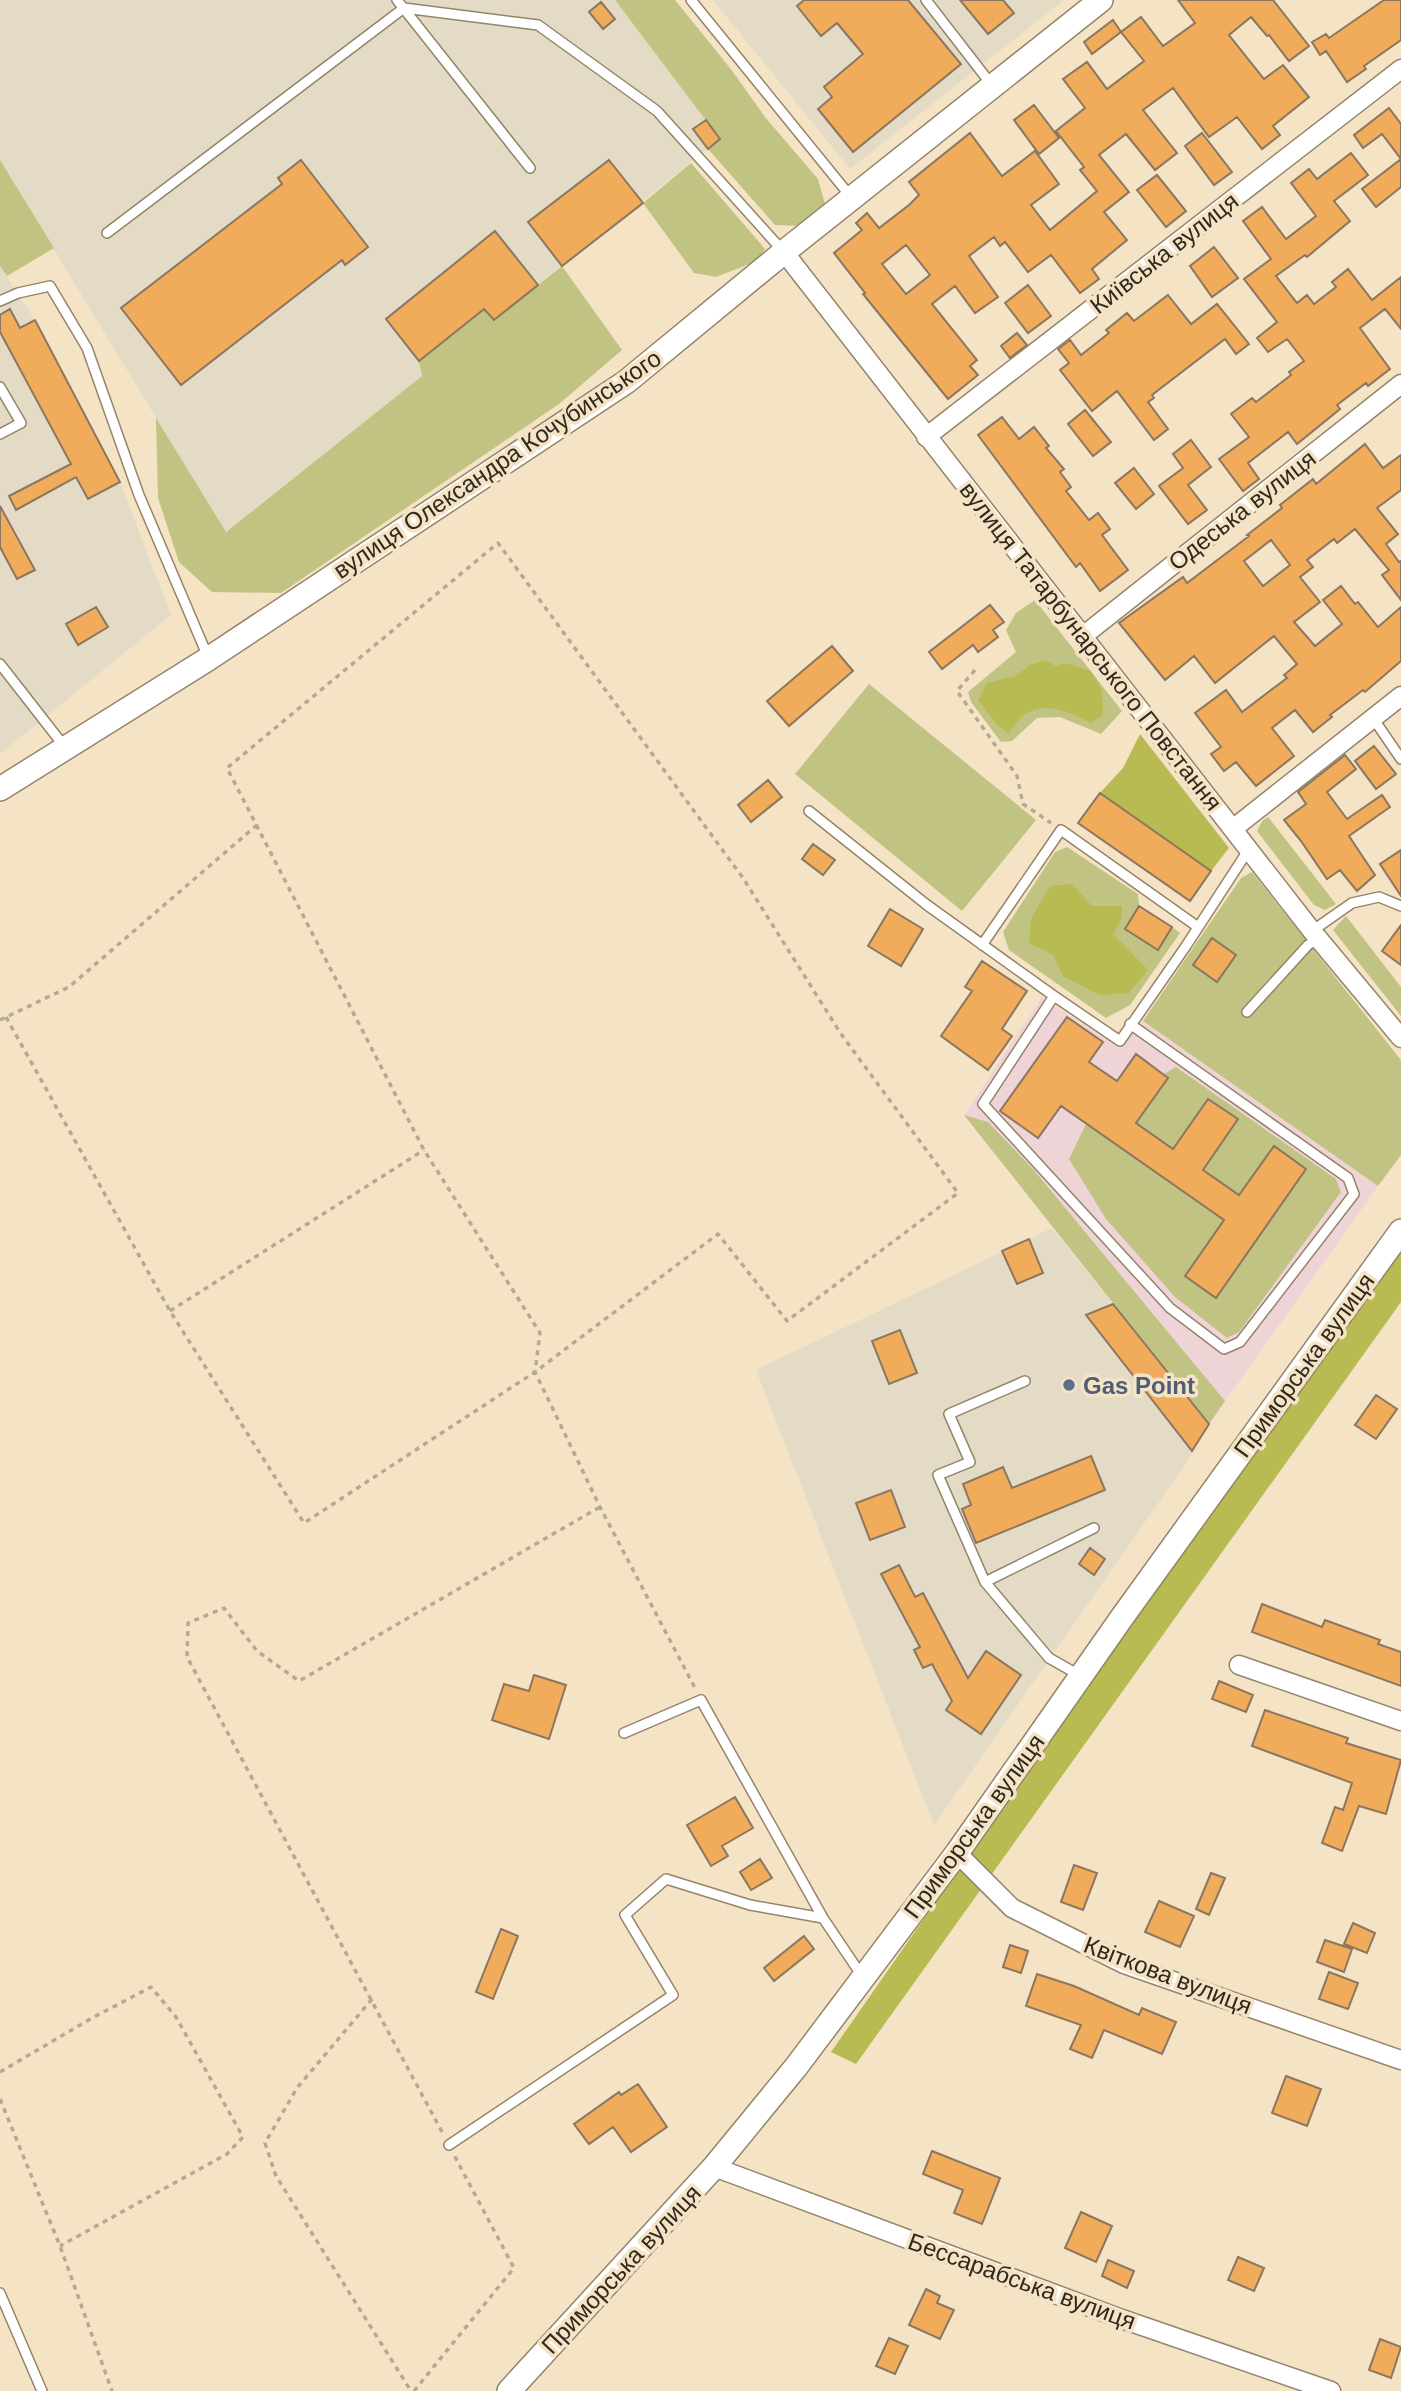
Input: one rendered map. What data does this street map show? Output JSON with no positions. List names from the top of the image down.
{
  "streets": {
    "street": [
      "Київська вулиця",
      "вулиця Олександра Кочубинського",
      "Одеська вулиця",
      "вулиця Татарбунарського Повстання",
      "Приморська вулиця",
      "Квіткова вулиця",
      "Бессарабська вулиця"
    ]
  },
  "crossings": [
    ["Київська вулиця", "вулиця Татарбунарського Повстання"],
    ["вулиця Олександра Кочубинського", "вулиця Татарбунарського Повстання"],
    ["Одеська вулиця", "вулиця Татарбунарського Повстання"],
    ["Приморська вулиця", "Квіткова вулиця"],
    ["Приморська вулиця", "Бессарабська вулиця"]
  ],
  "places": ["Gas Point"]
}
